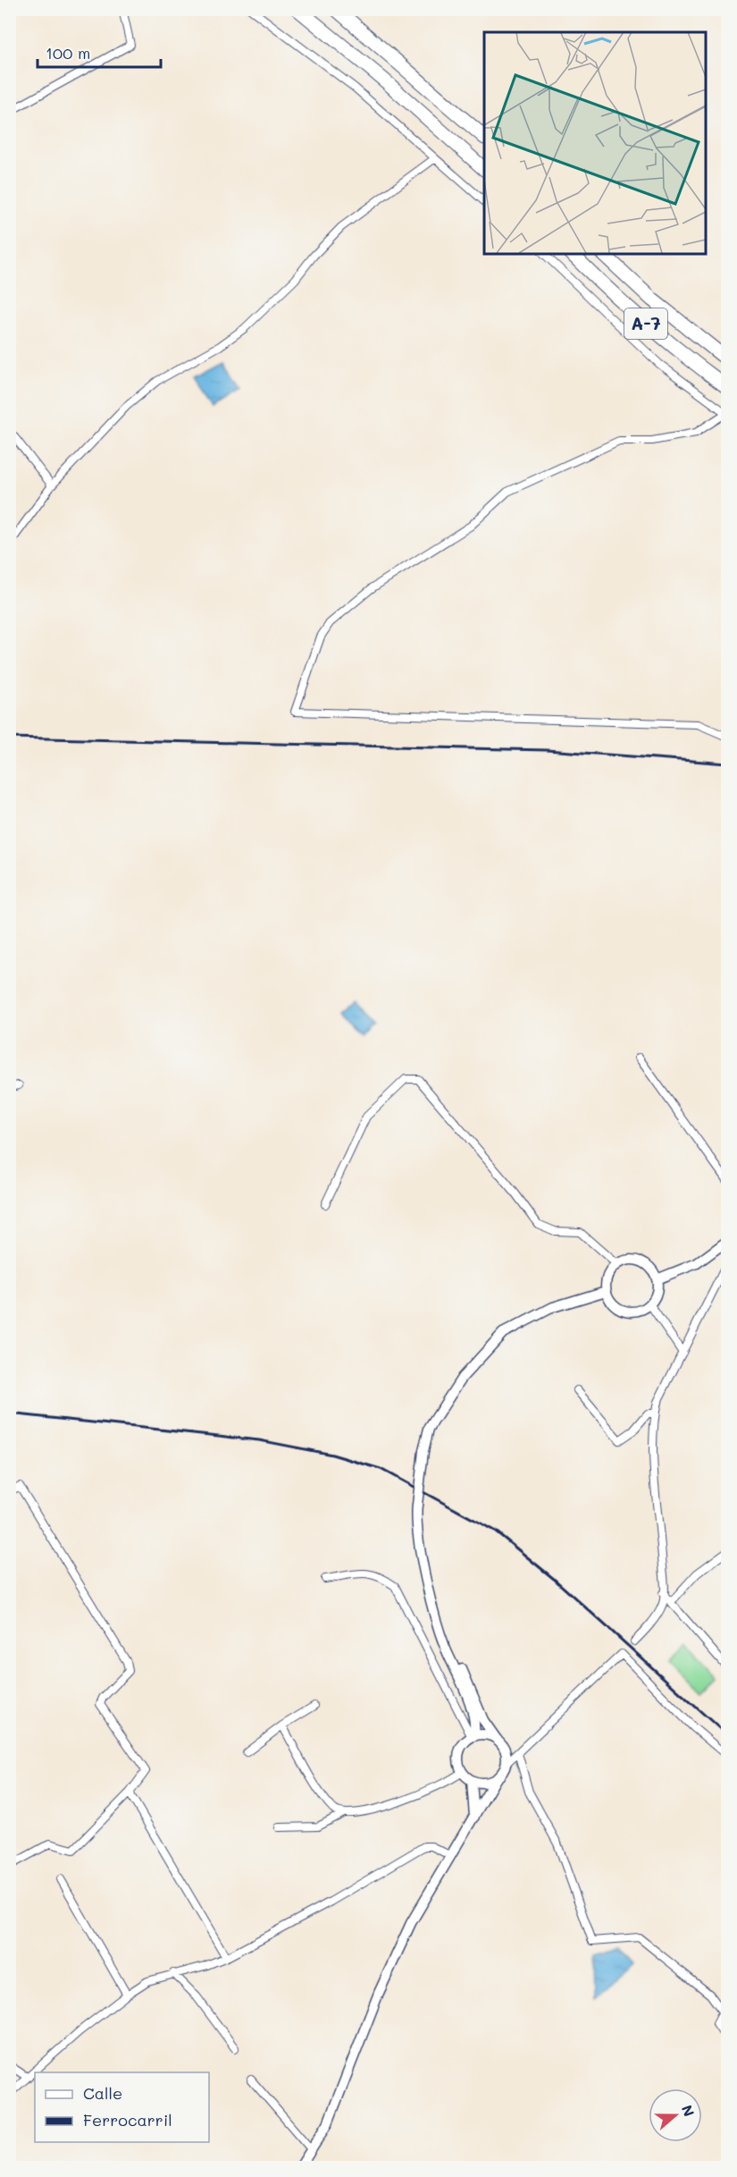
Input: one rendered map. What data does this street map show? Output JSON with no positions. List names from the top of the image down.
{
  "streets": {
    "highway": ["A-7"]
  },
  "legend": ["Calle", "Ferrocarril"],
  "scale_bar": "100 m",
  "north": "right"
}
